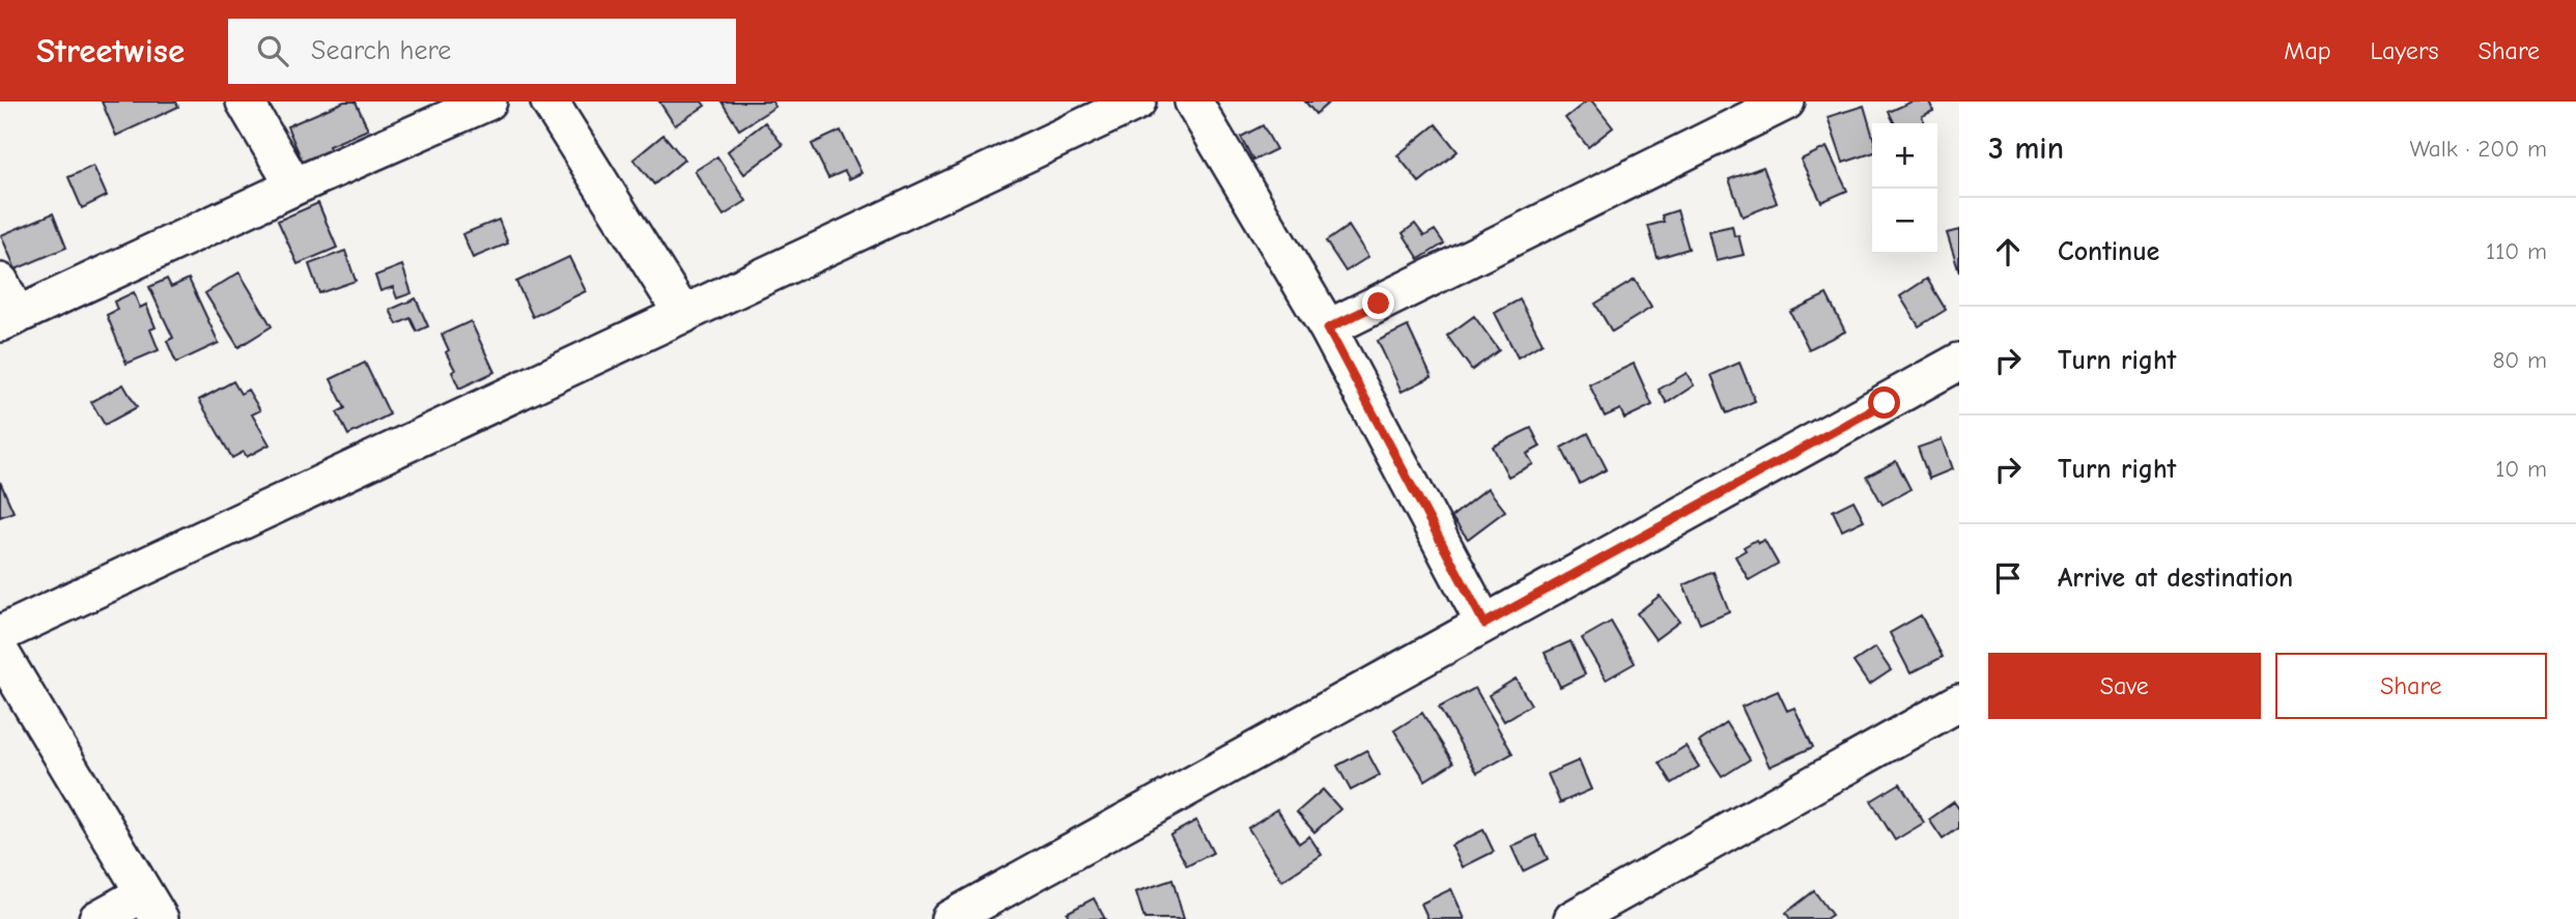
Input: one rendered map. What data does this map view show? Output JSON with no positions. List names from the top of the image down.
{
  "page": {
    "header": "Streetwise",
    "search": "Search here",
    "nav": ["Map", "Layers", "Share"],
    "heading": ["3 min", "Walk · 200 m"],
    "map_buttons": ["+", "−"],
    "list": [
      ["Continue", "110 m"],
      ["Turn right", "80 m"],
      ["Turn right", "10 m"],
      "Arrive at destination"
    ],
    "buttons": ["Save", "Share"]
  }
}
